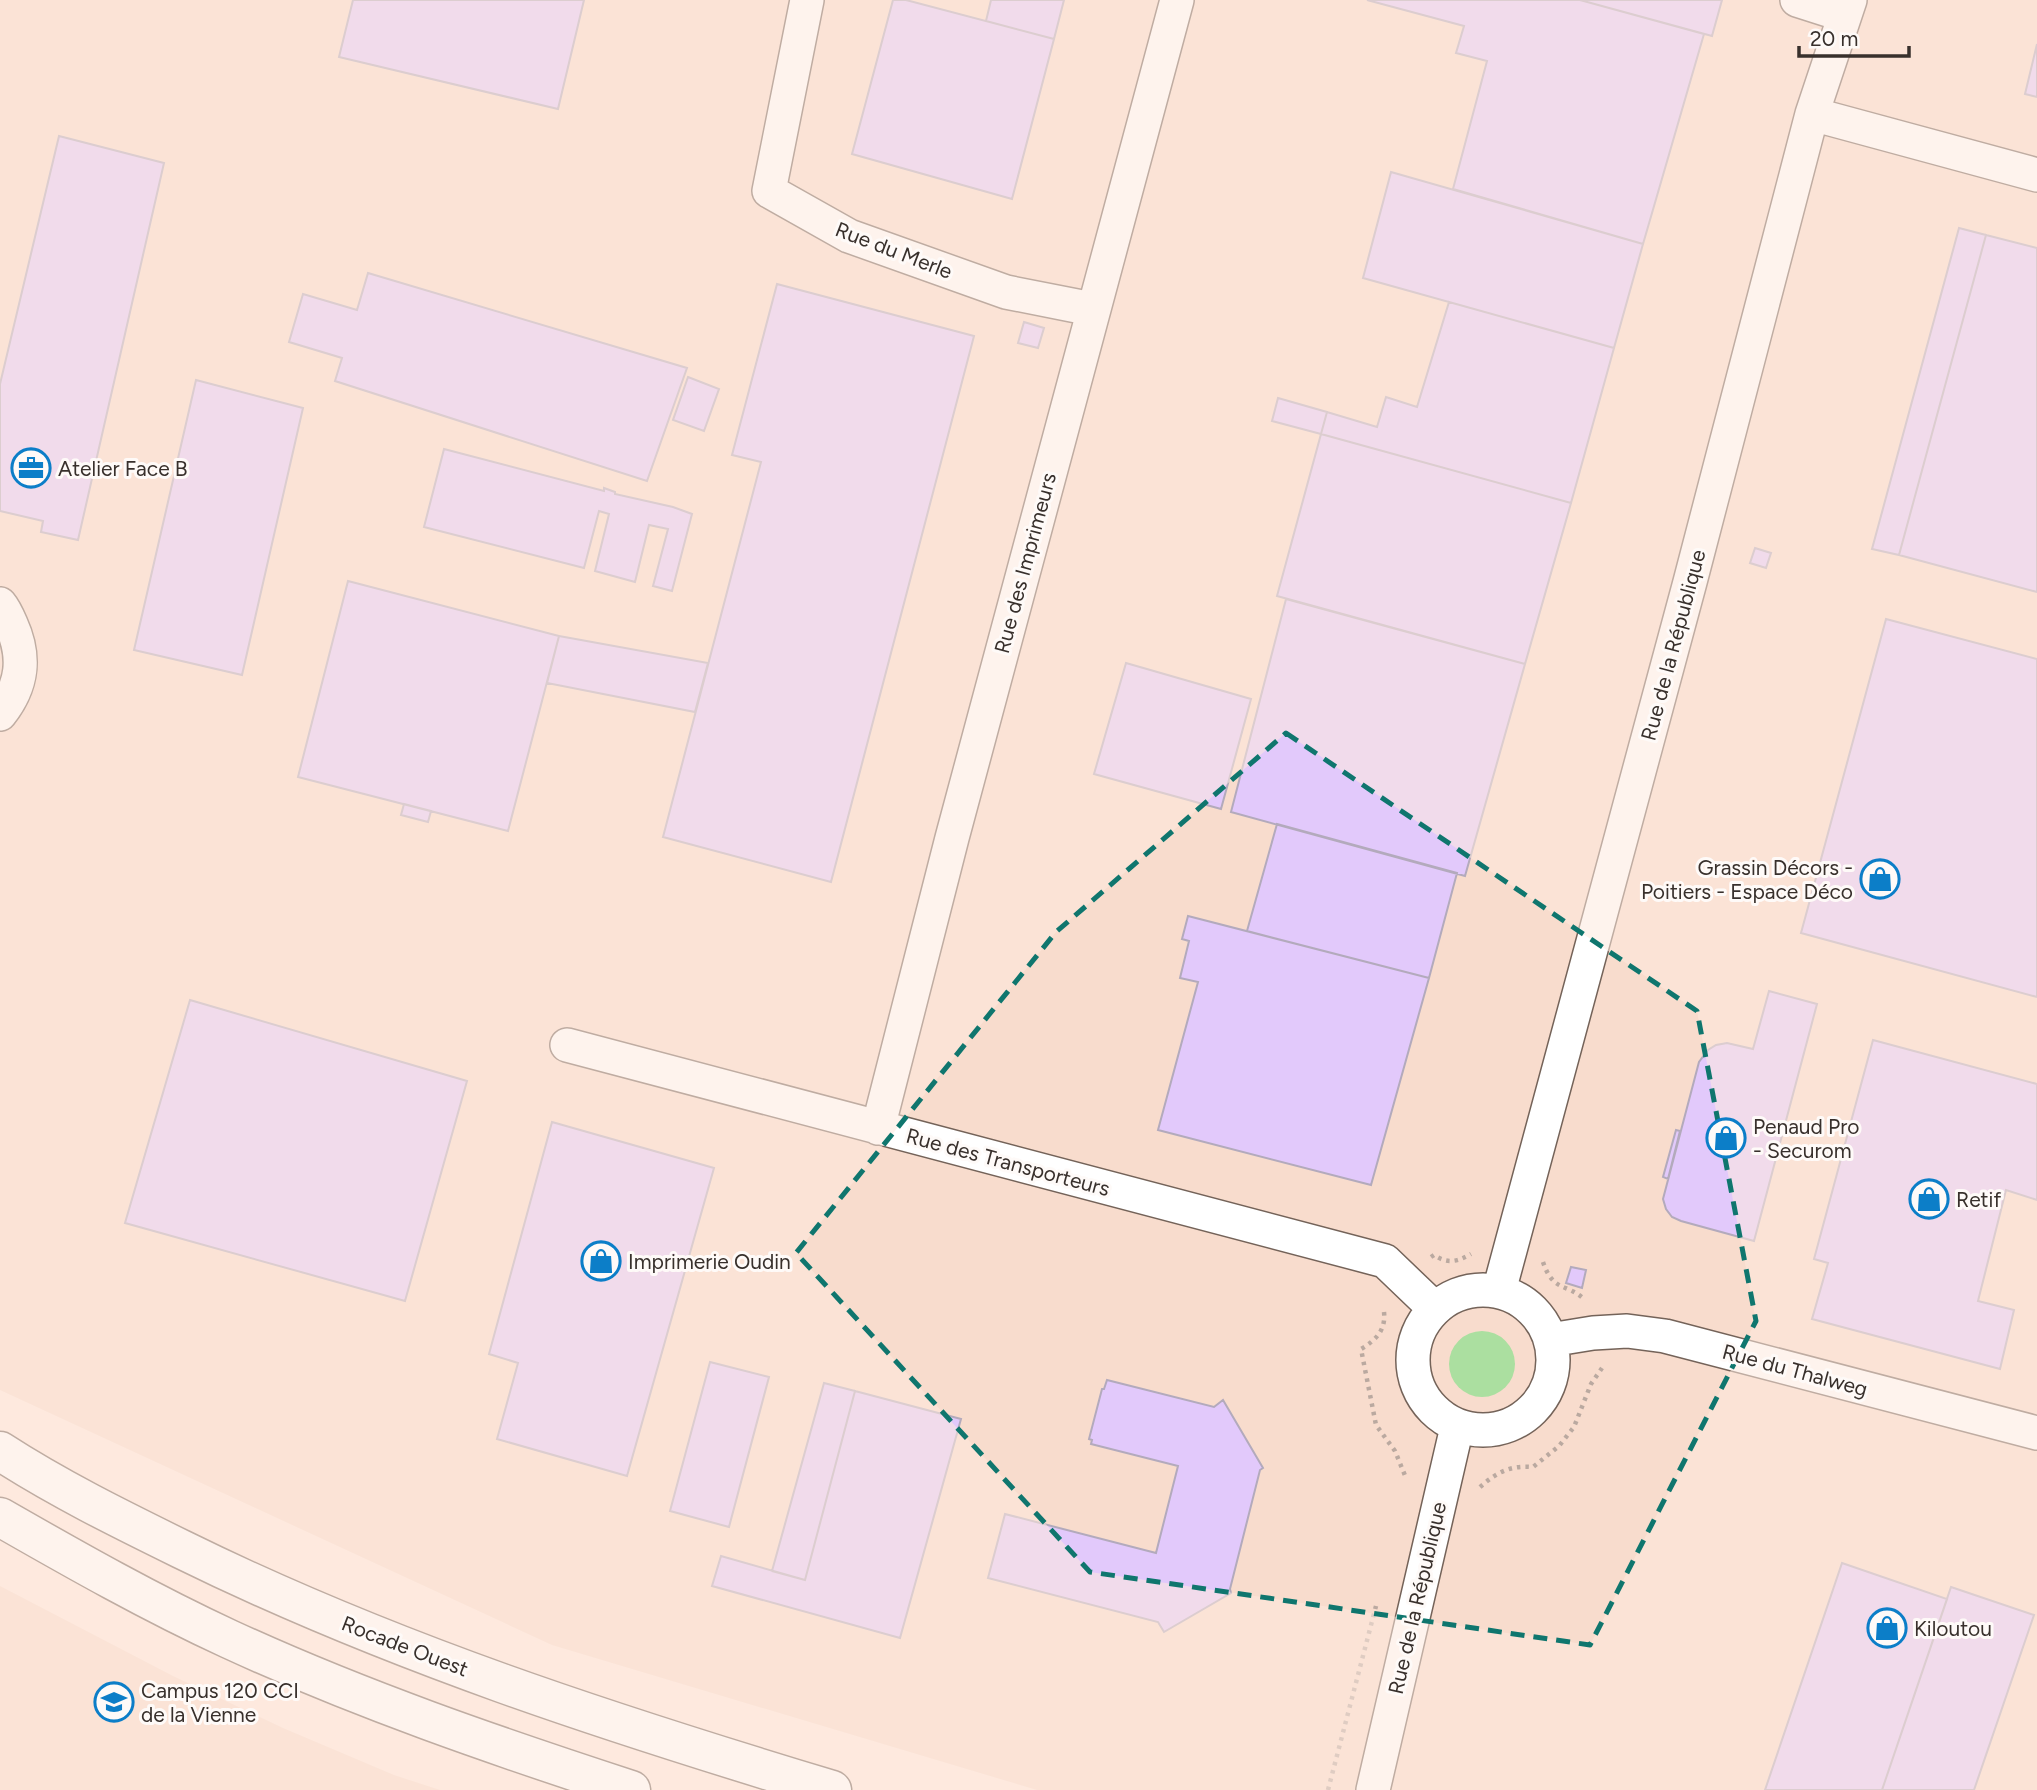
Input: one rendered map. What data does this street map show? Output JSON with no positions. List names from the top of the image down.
{
  "streets": {
    "main road": ["Rocade Ouest"],
    "street": [
      "Rue du Merle",
      "Rue des Imprimeurs",
      "Rue de la République",
      "Rue des Transporteurs",
      "Rue du Thalweg"
    ]
  },
  "crossings": [
    ["Rue du Merle", "Rue des Imprimeurs"],
    ["Rue des Imprimeurs", "Rue des Transporteurs"],
    ["Rue de la République", "Rue des Transporteurs"],
    ["Rue de la République", "Rue du Thalweg"],
    ["Rue des Transporteurs", "Rue du Thalweg"]
  ],
  "places": {
    "office": ["Atelier Face B"],
    "shop": [
      "Grassin Décors - Poitiers - Espace Déco",
      "Penaud Pro - Securom",
      "Retif",
      "Imprimerie Oudin",
      "Kiloutou"
    ],
    "school or university": ["Campus 120 CCI de la Vienne"]
  },
  "scale_bar": "20 m"
}
